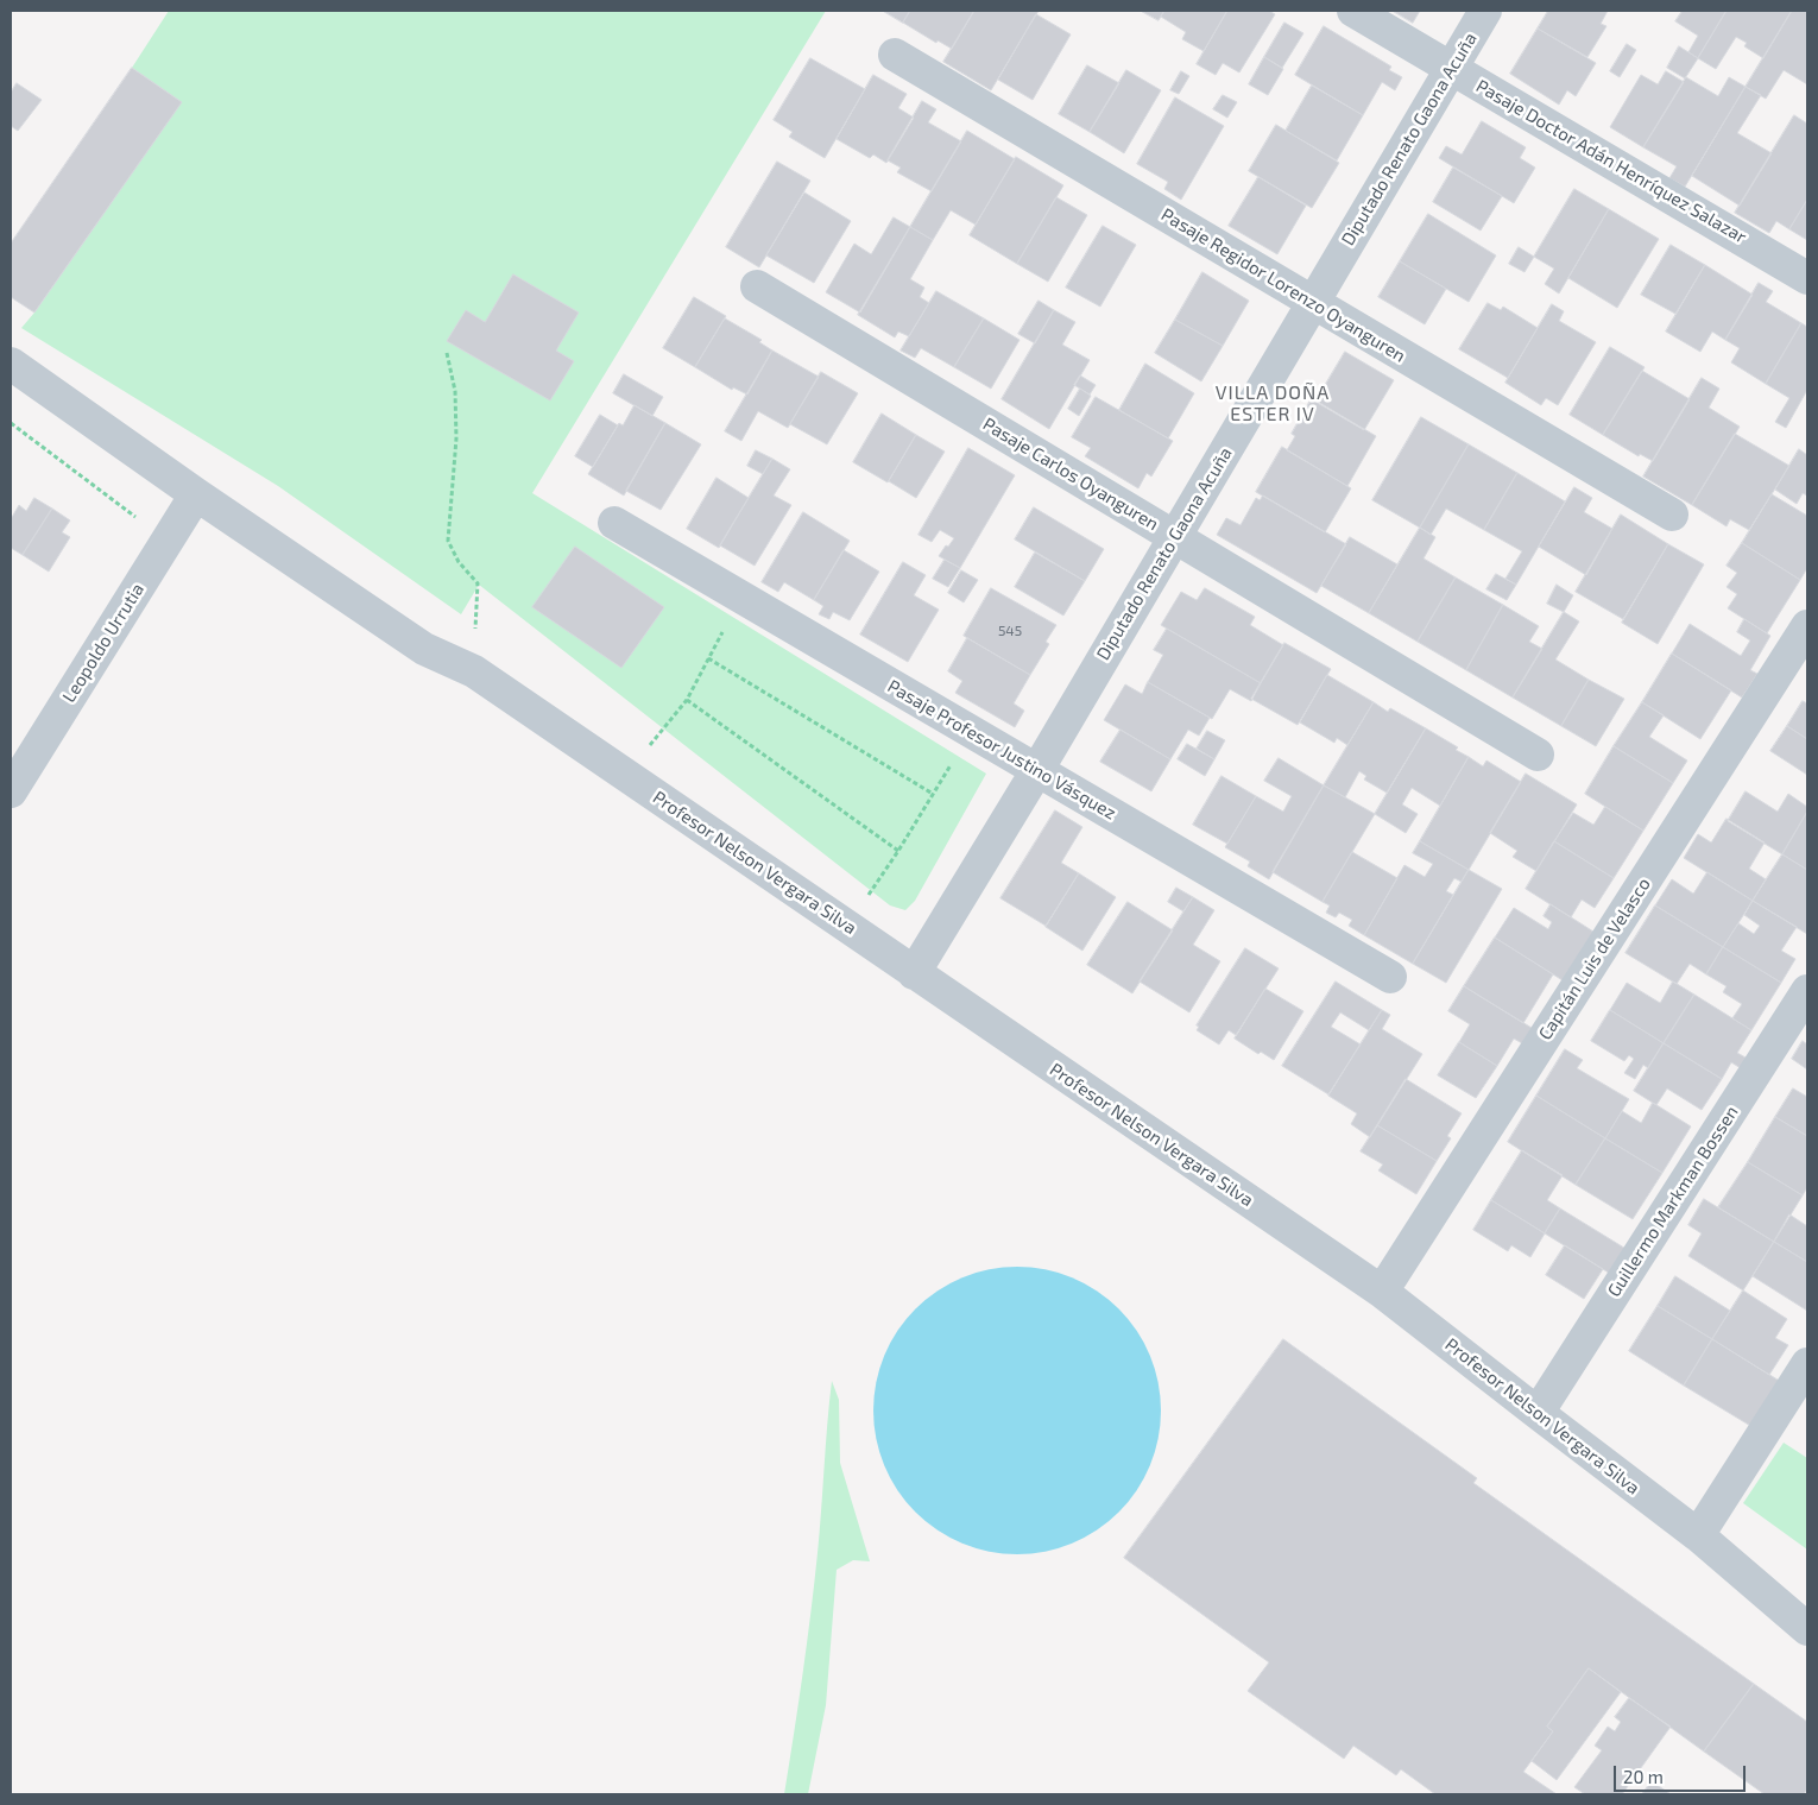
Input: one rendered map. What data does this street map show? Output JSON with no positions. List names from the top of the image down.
{
  "streets": {
    "street": [
      "Diputado Renato Gaona Acuña",
      "Pasaje Doctor Adán Henríquez Salazar",
      "Pasaje Regidor Lorenzo Oyanguren",
      "Pasaje Carlos Oyanguren",
      "Leopoldo Urrutia",
      "Pasaje Profesor Justino Vásquez",
      "Profesor Nelson Vergara Silva",
      "Capitán Luis de Velasco",
      "Guillermo Markman Bossen"
    ]
  },
  "crossings": [
    ["Diputado Renato Gaona Acuña", "Pasaje Doctor Adán Henríquez Salazar"],
    ["Diputado Renato Gaona Acuña", "Pasaje Regidor Lorenzo Oyanguren"],
    ["Diputado Renato Gaona Acuña", "Pasaje Carlos Oyanguren"],
    ["Diputado Renato Gaona Acuña", "Pasaje Profesor Justino Vásquez"],
    ["Diputado Renato Gaona Acuña", "Profesor Nelson Vergara Silva"],
    ["Leopoldo Urrutia", "Profesor Nelson Vergara Silva"],
    ["Profesor Nelson Vergara Silva", "Capitán Luis de Velasco"],
    ["Profesor Nelson Vergara Silva", "Guillermo Markman Bossen"]
  ],
  "districts": ["VILLA DOÑA ESTER IV"],
  "house_numbers": ["545"],
  "scale_bar": "20 m"
}
